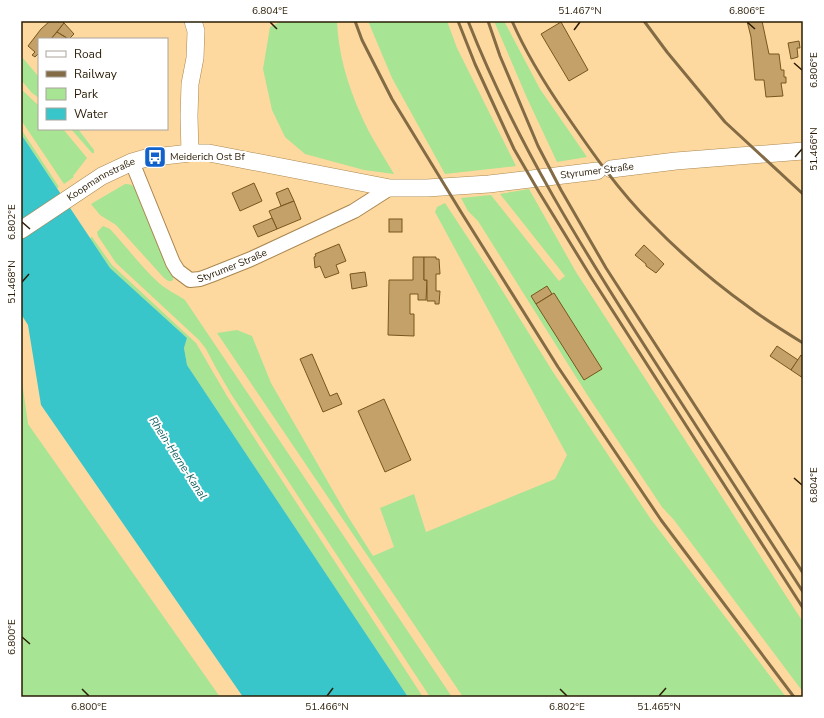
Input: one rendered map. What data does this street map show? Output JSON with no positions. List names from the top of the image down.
{
  "streets": {
    "street": ["Styrumer Straße", "Koopmannstraße"]
  },
  "crossings": [
    ["Styrumer Straße", "Koopmannstraße"]
  ],
  "water": ["Rhein-Herne-Kanal"],
  "places": {
    "bus stop": ["Meiderich Ost Bf"]
  },
  "legend": [
    "Road",
    "Railway",
    "Park",
    "Water"
  ],
  "coordinates": [
    "6.804°E",
    "51.467°N",
    "6.806°E",
    "51.466°N",
    "6.802°E",
    "51.468°N",
    "6.800°E",
    "51.465°N"
  ]
}
